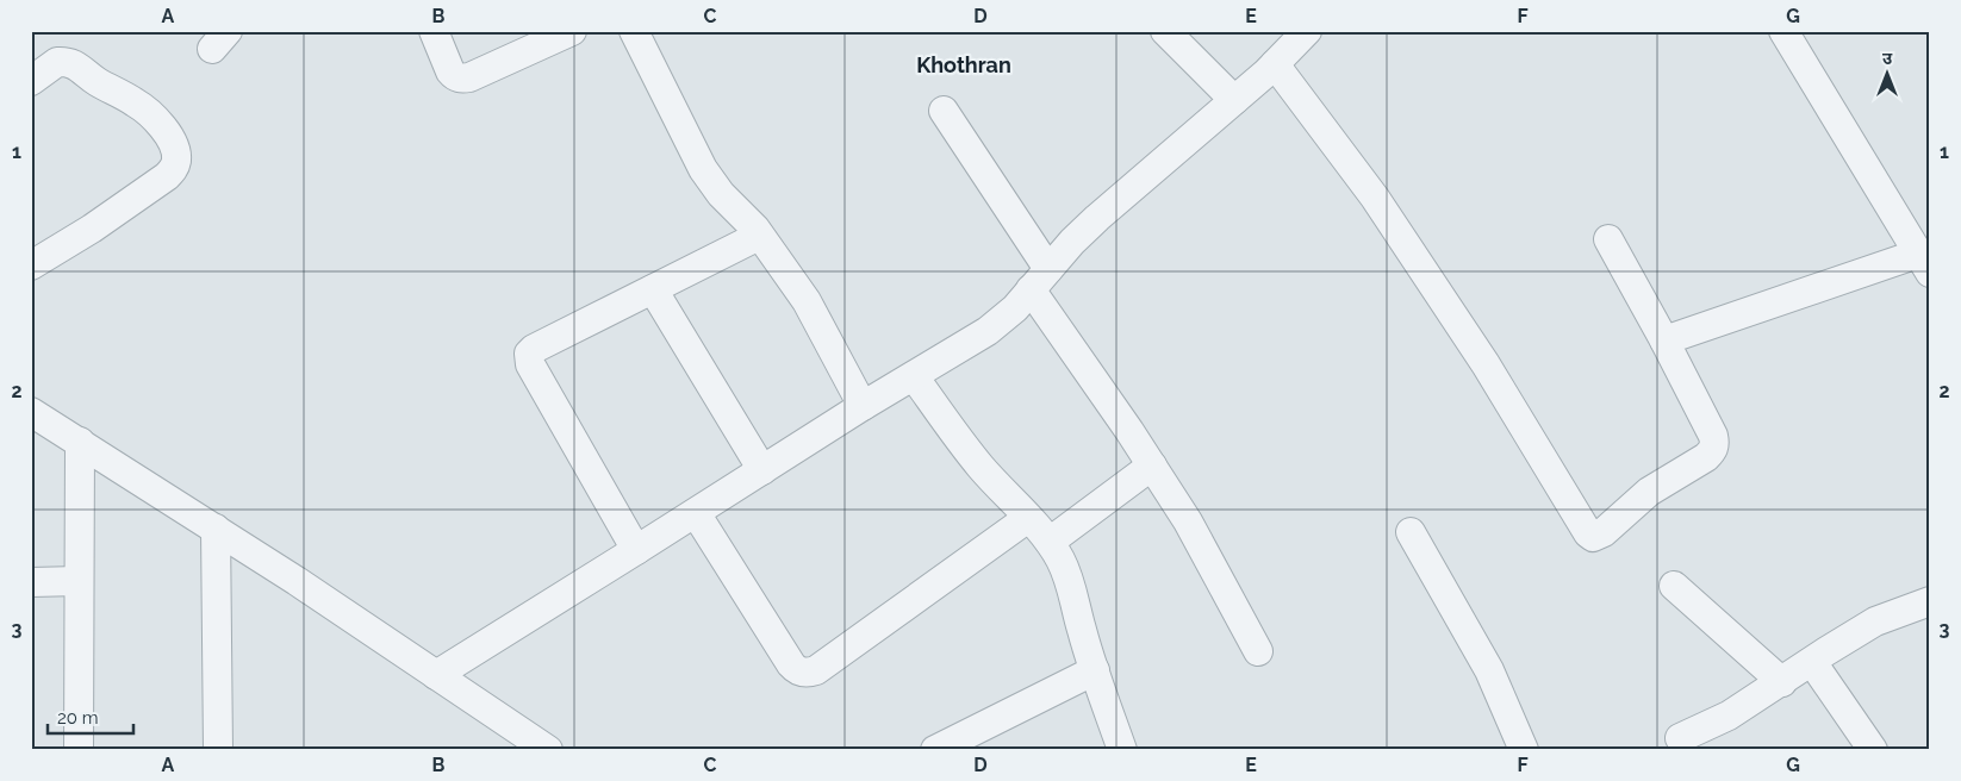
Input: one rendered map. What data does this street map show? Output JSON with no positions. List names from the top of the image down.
{
  "districts": ["Khothran"],
  "scale_bar": "20 m",
  "north": "top",
  "grid": {
    "columns": [
      "A",
      "B",
      "C",
      "D",
      "E",
      "F",
      "G"
    ],
    "rows": ["1", "2", "3"]
  }
}
